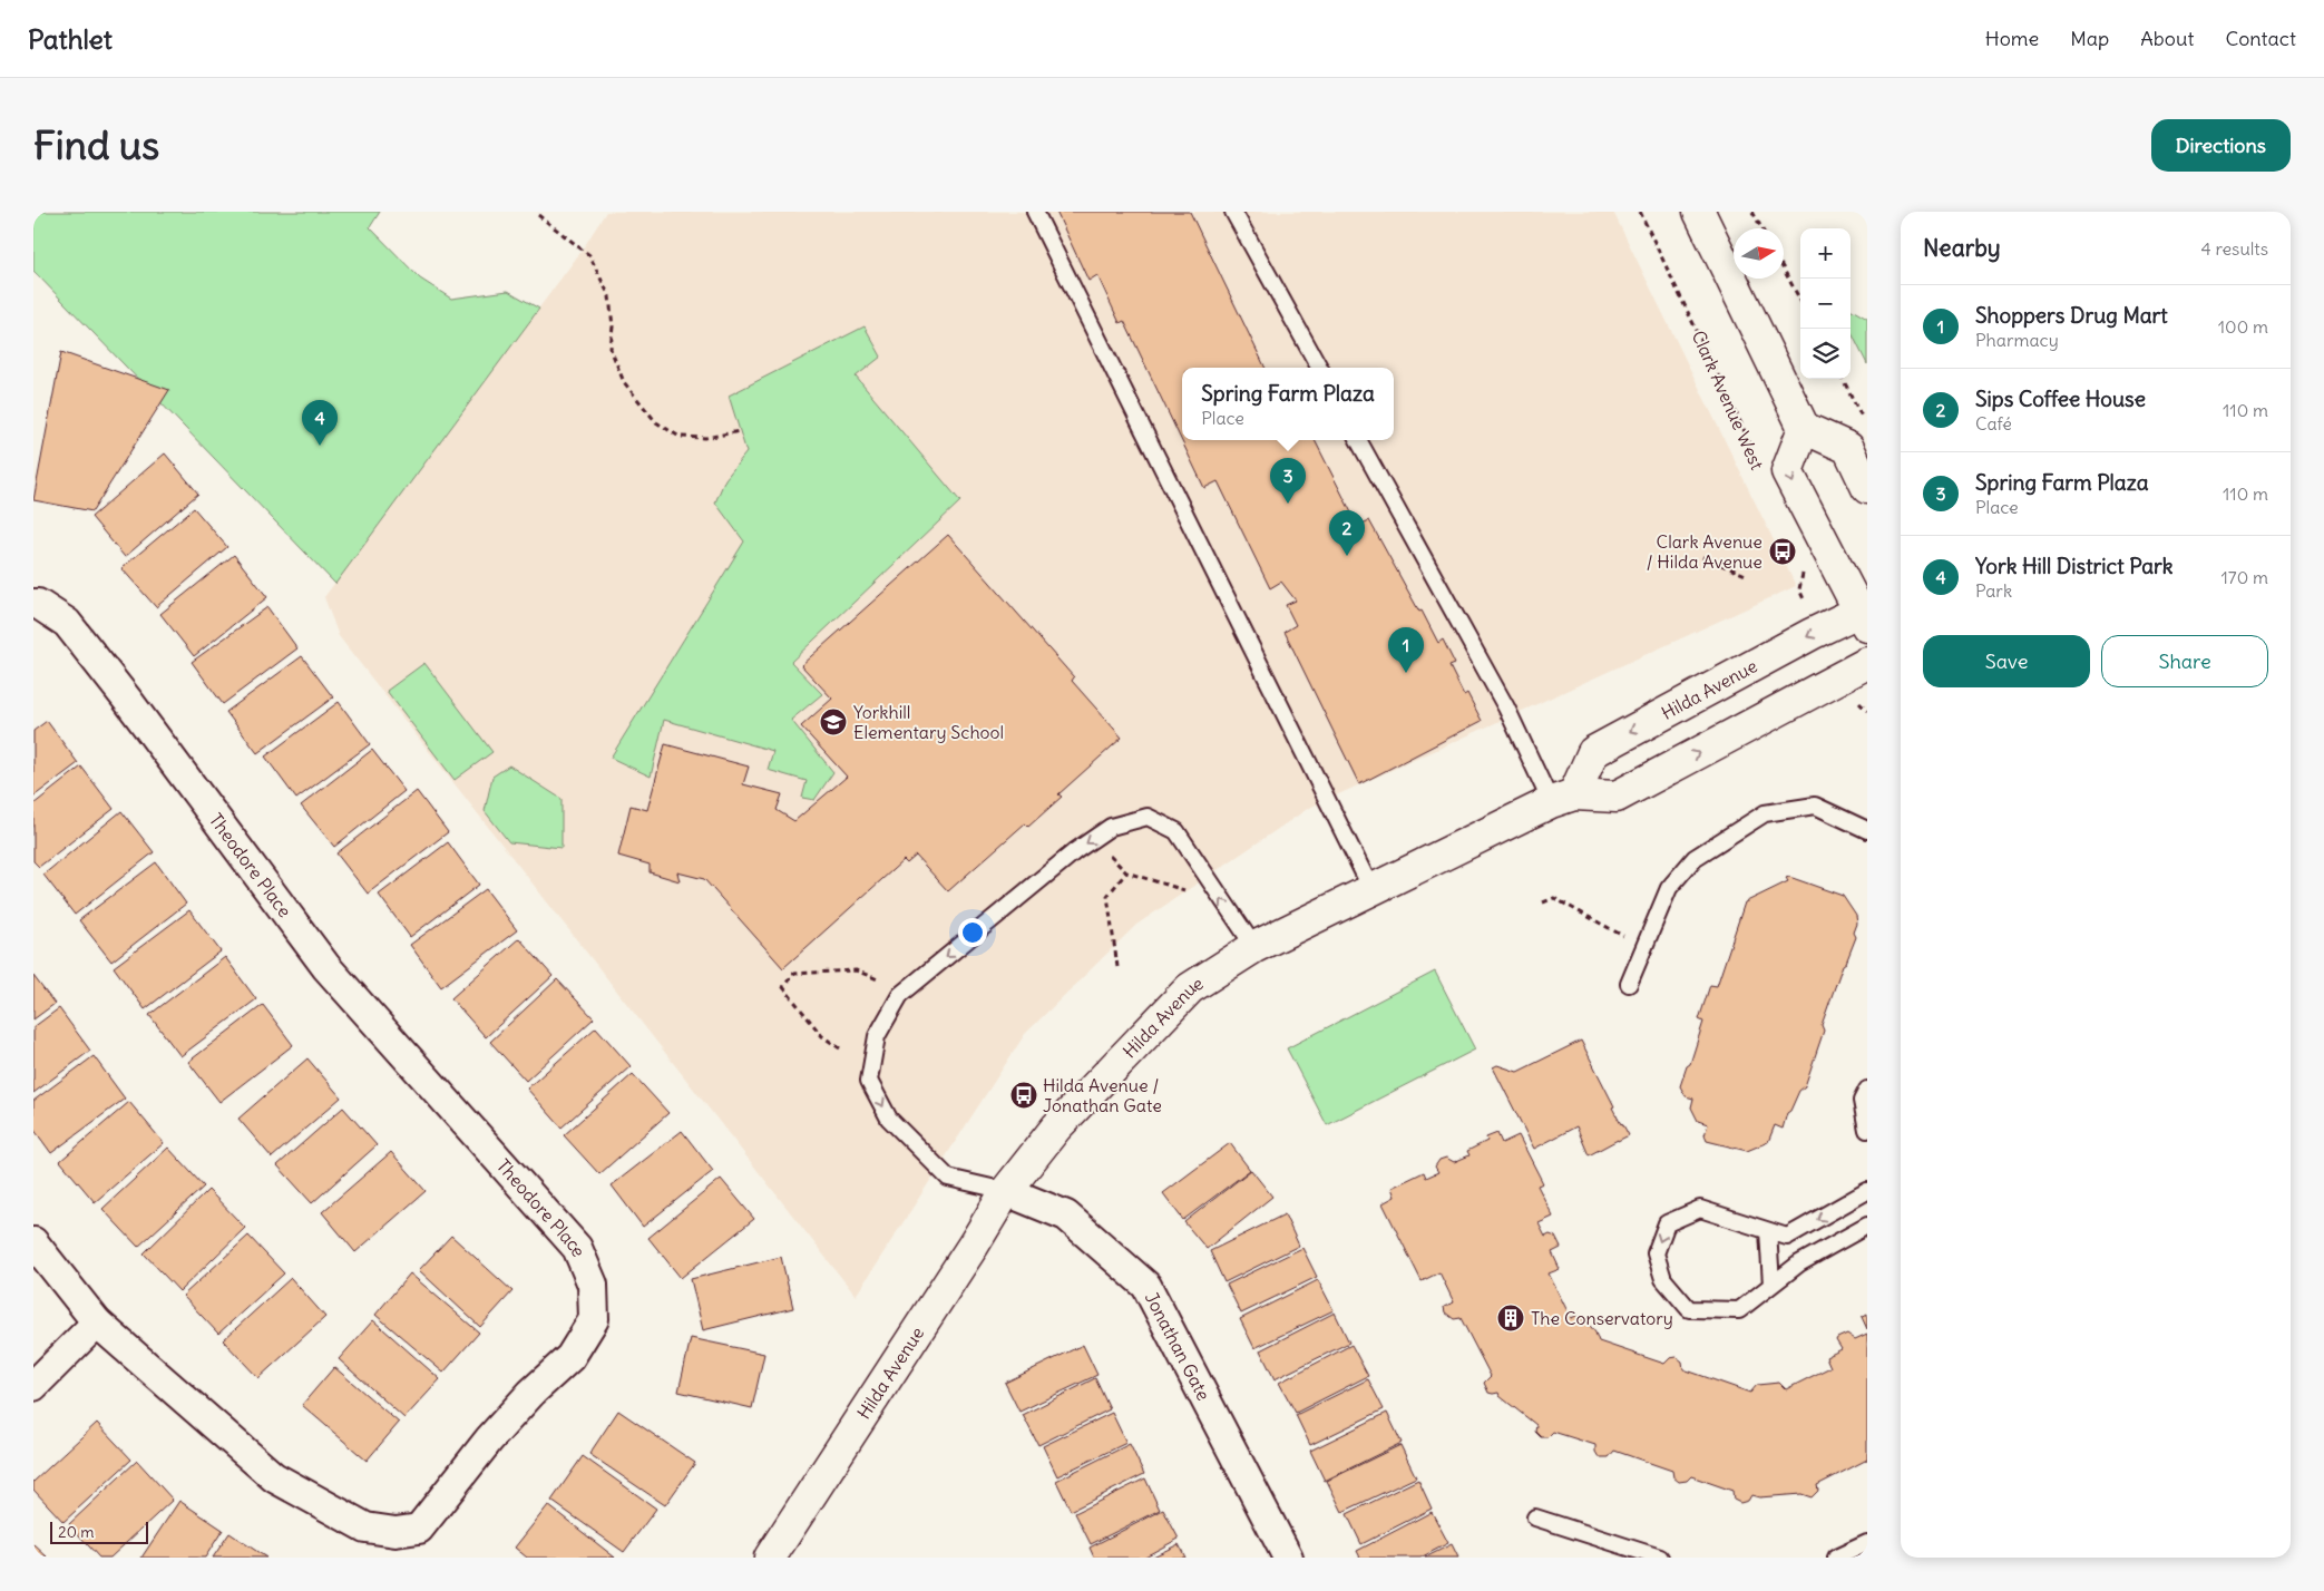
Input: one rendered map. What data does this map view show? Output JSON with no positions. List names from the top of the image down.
{
  "streets": {
    "street": [
      "Clark Avenue West",
      "Hilda Avenue",
      "Theodore Place",
      "Jonathan Gate"
    ]
  },
  "crossings": [
    ["Clark Avenue West", "Hilda Avenue"],
    ["Hilda Avenue", "Jonathan Gate"]
  ],
  "places": {
    "bus stop": ["Clark Avenue / Hilda Avenue", "Hilda Avenue / Jonathan Gate"],
    "school or university": ["Yorkhill Elementary School"],
    "building": ["The Conservatory"]
  },
  "scale_bar": "20 m",
  "north": "right",
  "page": {
    "header": "Pathlet",
    "nav": [
      "Home",
      "Map",
      "About",
      "Contact"
    ],
    "buttons": [
      "Directions",
      ["Save", "Share"]
    ],
    "title": "Find us",
    "heading": ["Nearby", "4 results"],
    "map_buttons": ["+", "−"],
    "list": [
      {
        "mark": "1",
        "name": "Shoppers Drug Mart",
        "note": "Pharmacy",
        "value": "100 m"
      },
      {
        "mark": "2",
        "name": "Sips Coffee House",
        "note": "Café",
        "value": "110 m"
      },
      {
        "mark": "3",
        "name": "Spring Farm Plaza",
        "note": "Place",
        "value": "110 m"
      },
      {
        "mark": "4",
        "name": "York Hill District Park",
        "note": "Park",
        "value": "170 m"
      }
    ],
    "popup": ["Spring Farm Plaza", "Place"],
    "pins": [
      "4",
      "3",
      "2",
      "1"
    ],
    "scale": "20 m"
  }
}
